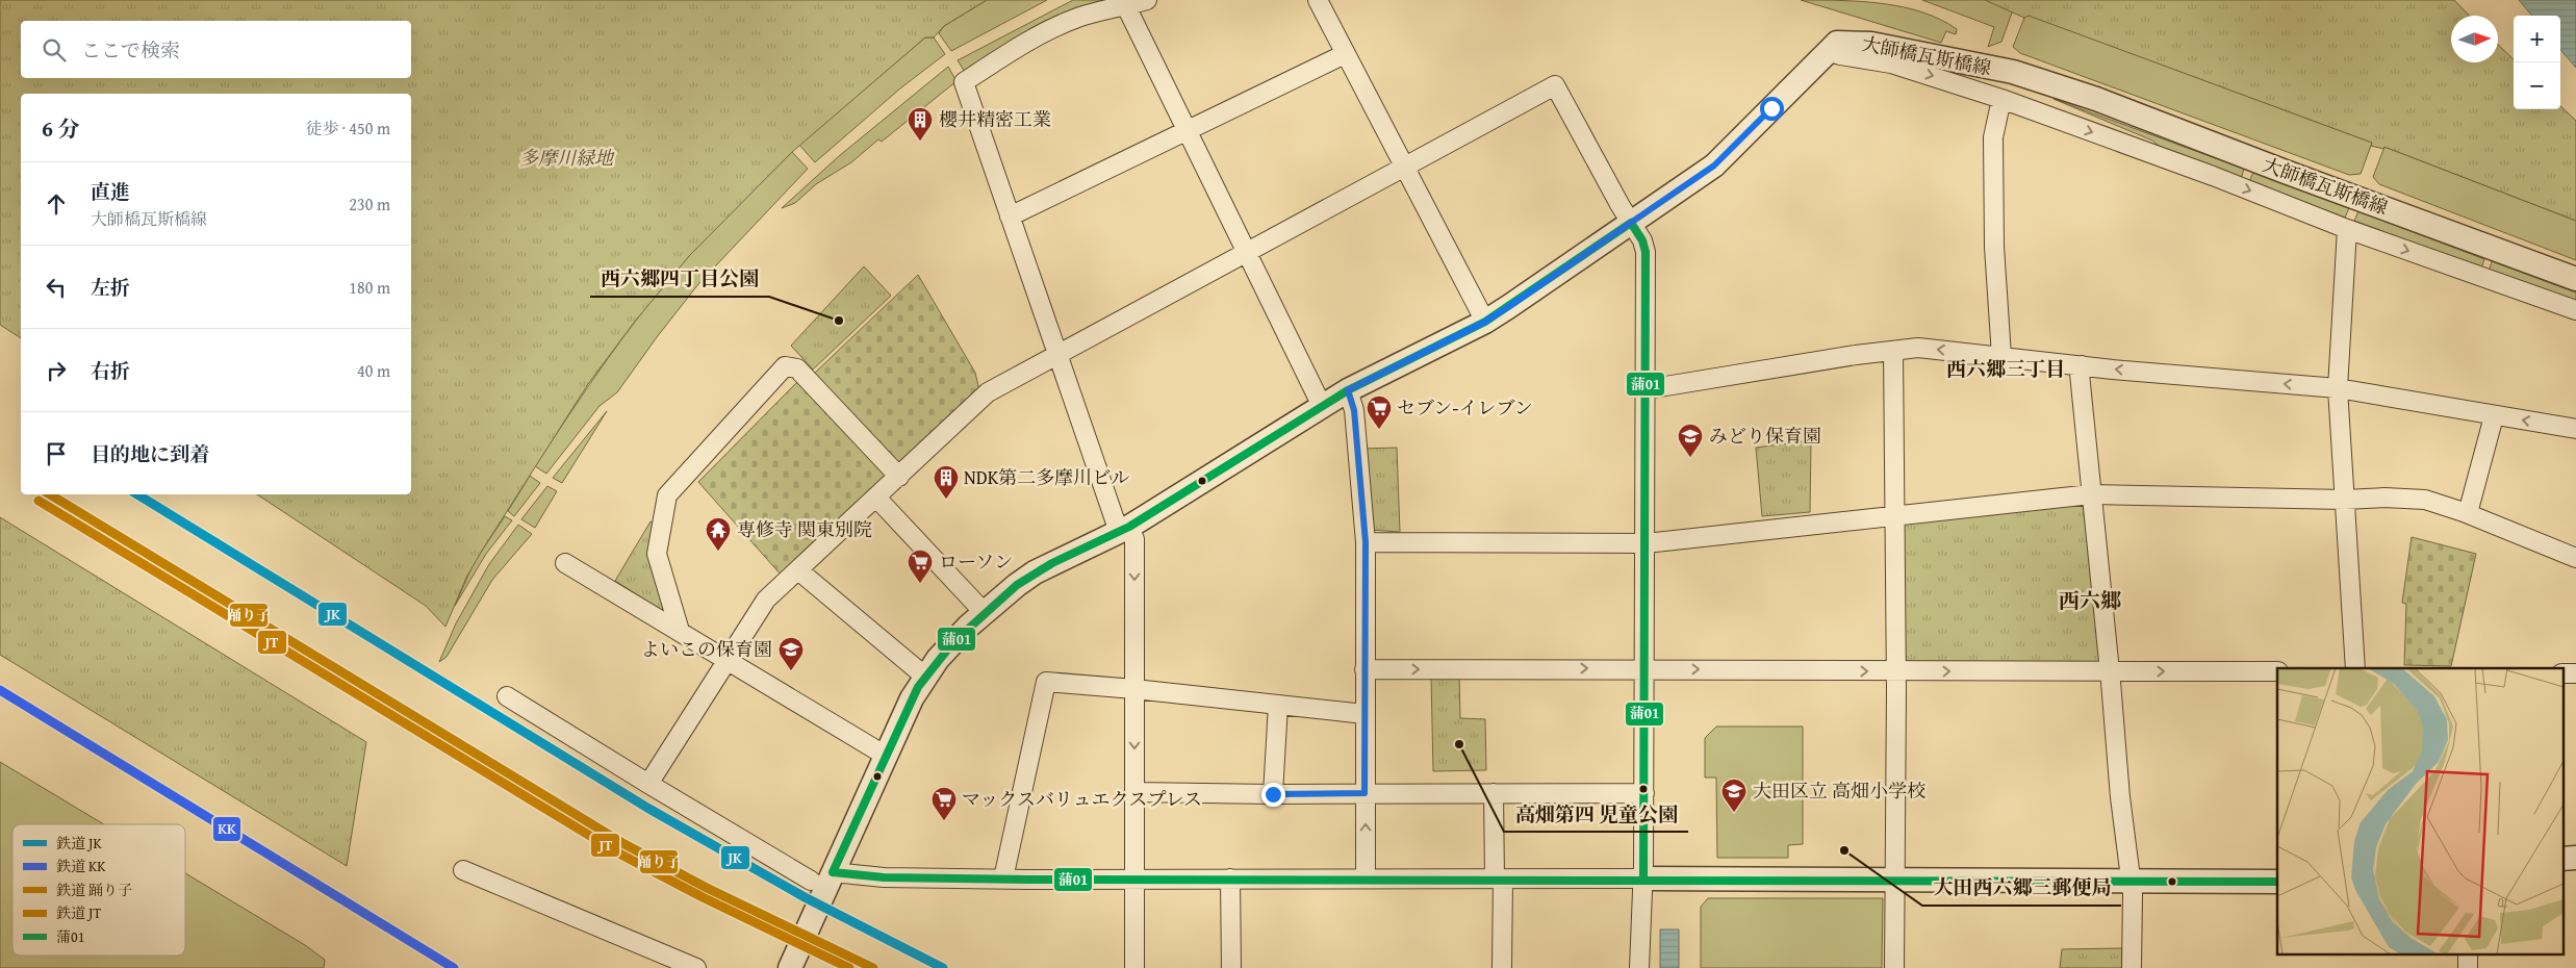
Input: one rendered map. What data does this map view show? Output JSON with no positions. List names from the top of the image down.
{
  "streets": {
    "street": ["大師橋瓦斯橋線"]
  },
  "districts": ["西六郷三丁目", "西六郷"],
  "parks": ["多摩川緑地"],
  "places": {
    "building": ["櫻井精密工業", "NDK第二多摩川ビル"],
    "other": ["西六郷四丁目公園", "高畑第四 児童公園", "大田西六郷三郵便局"],
    "supermarket": ["セブン-イレブン", "ローソン", "マックスバリュエクスプレス"],
    "school or university": ["みどり保育園", "よいこの保育園", "大田区立 高畑小学校"],
    "temple": ["専修寺 関東別院"]
  },
  "lines": [
    "transit line 蒲01",
    "rail line JK",
    "rail line 踊り子",
    "rail line JT",
    "rail line KK"
  ],
  "legend": [
    "鉄道 JK",
    "鉄道 KK",
    "鉄道 踊り子",
    "鉄道 JT",
    "蒲01"
  ],
  "north": "right",
  "page": {
    "map_buttons": ["+", "−"],
    "search": "ここで検索",
    "heading": ["6 分", "徒歩 · 450 m"],
    "list": [
      ["直進", "大師橋瓦斯橋線", "230 m"],
      ["左折", "180 m"],
      ["右折", "40 m"],
      "目的地に到着"
    ]
  }
}
